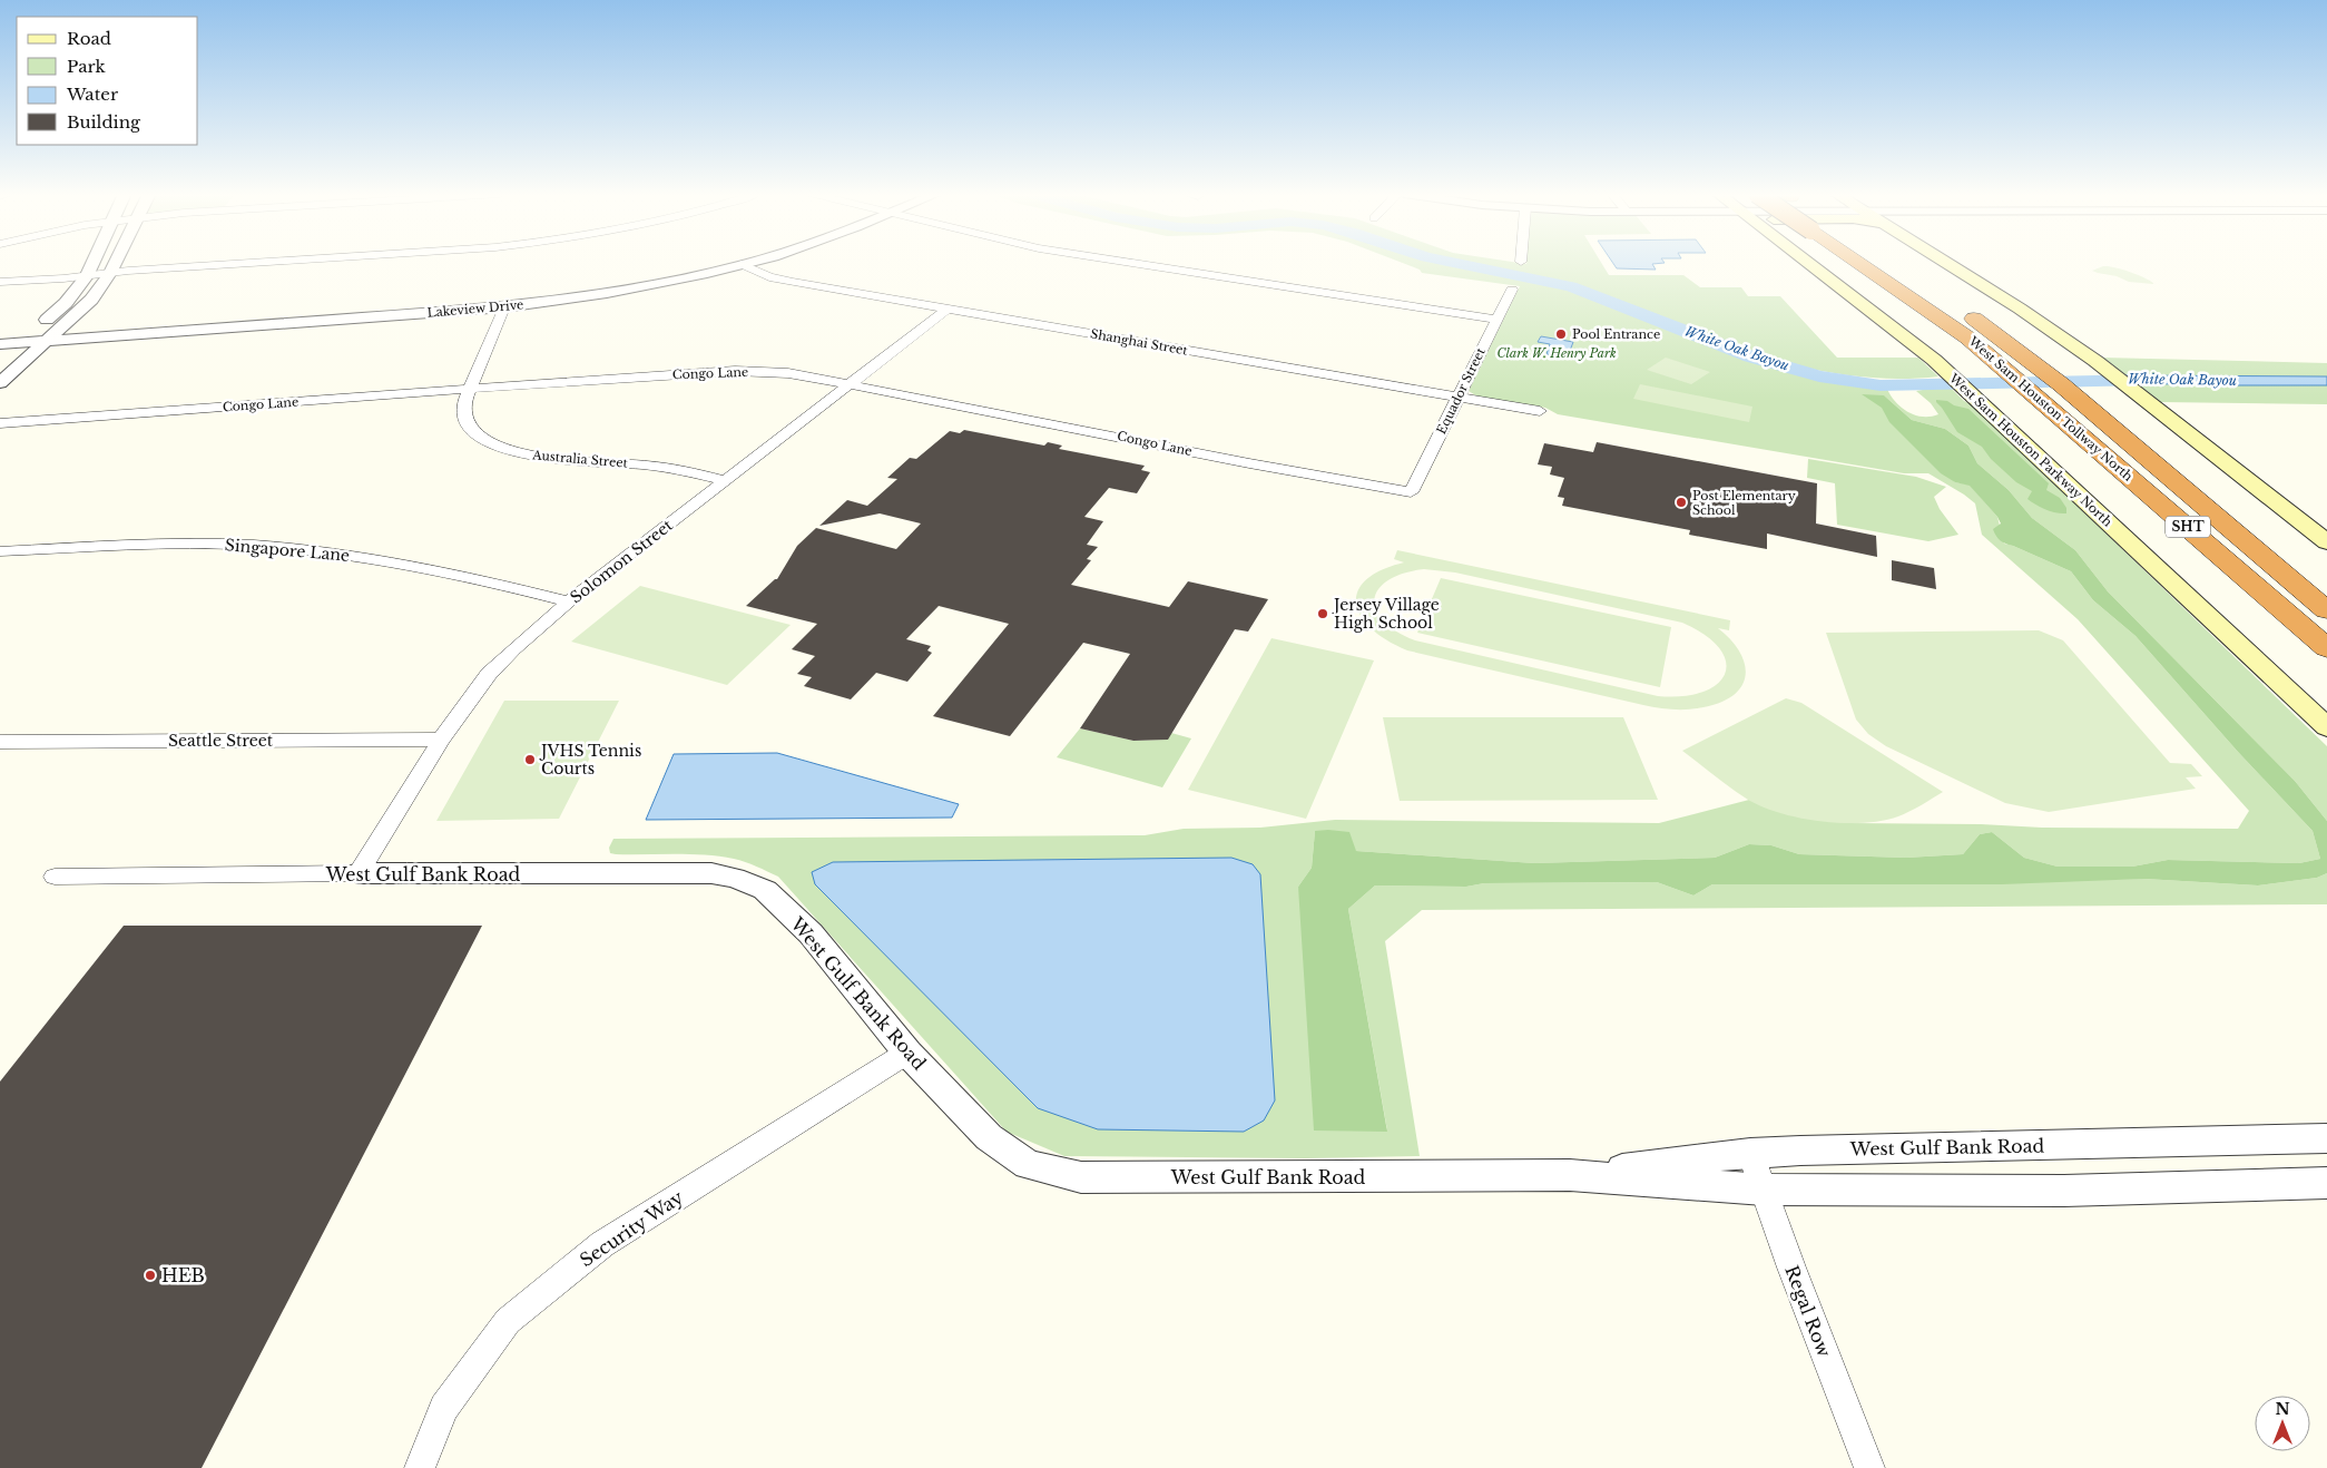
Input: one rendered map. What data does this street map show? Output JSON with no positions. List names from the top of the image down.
{
  "streets": {
    "highway": ["West Sam Houston Tollway North", "SHT"],
    "main road": ["West Sam Houston Parkway North"],
    "street": [
      "Lakeview Drive",
      "Shanghai Street",
      "Congo Lane",
      "Equador Street",
      "Australia Street",
      "Singapore Lane",
      "Solomon Street",
      "Seattle Street",
      "West Gulf Bank Road",
      "Security Way",
      "Regal Row"
    ]
  },
  "crossings": [
    ["Lakeview Drive", "Shanghai Street"],
    ["Lakeview Drive", "Australia Street"],
    ["Shanghai Street", "Equador Street"],
    ["Shanghai Street", "Solomon Street"],
    ["Congo Lane", "Equador Street"],
    ["Congo Lane", "Australia Street"],
    ["Congo Lane", "Solomon Street"],
    ["Australia Street", "Solomon Street"],
    ["Singapore Lane", "Solomon Street"],
    ["Solomon Street", "Seattle Street"],
    ["Solomon Street", "West Gulf Bank Road"],
    ["West Gulf Bank Road", "Security Way"],
    ["West Gulf Bank Road", "Regal Row"]
  ],
  "water": ["White Oak Bayou"],
  "parks": ["Clark W. Henry Park"],
  "places": [
    "Pool Entrance",
    "Post Elementary School",
    "Jersey Village High School",
    "JVHS Tennis Courts",
    "HEB"
  ],
  "legend": [
    "Road",
    "Park",
    "Water",
    "Building"
  ],
  "north": "top"
}
